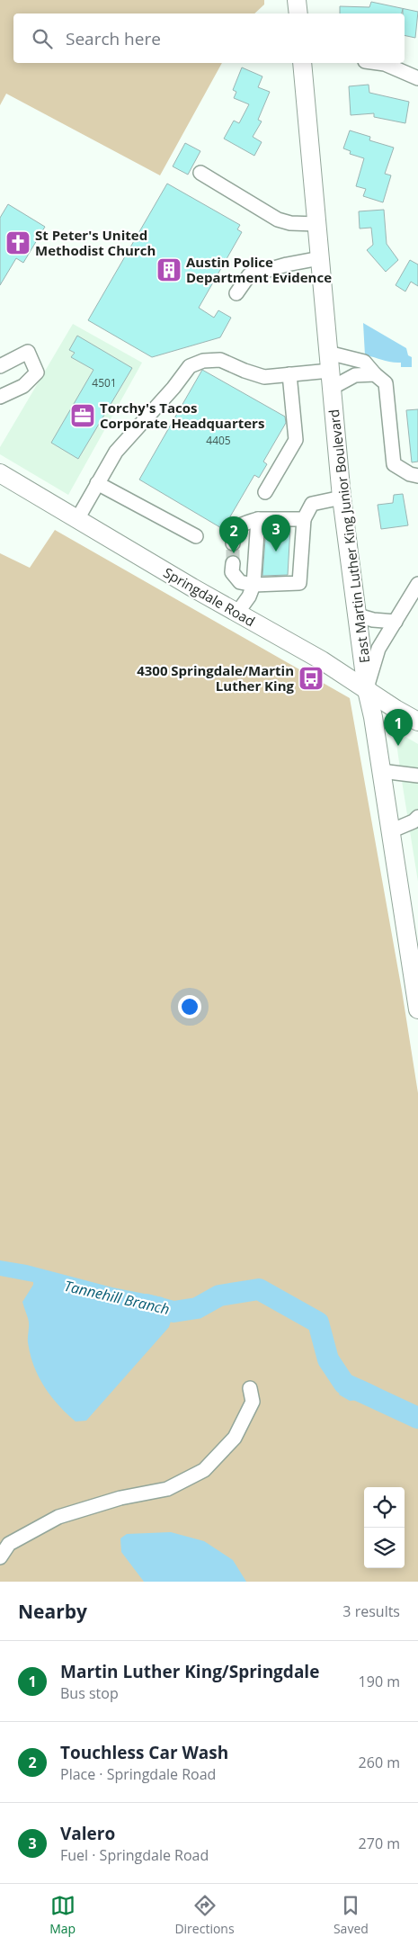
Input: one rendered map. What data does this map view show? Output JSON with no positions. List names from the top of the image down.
{
  "streets": {
    "main road": ["East Martin Luther King Junior Boulevard", "Springdale Road"]
  },
  "crossings": [
    ["East Martin Luther King Junior Boulevard", "Springdale Road"]
  ],
  "water": ["Tannehill Branch"],
  "places": {
    "church": ["St Peter's United Methodist Church"],
    "building": ["Austin Police Department Evidence"],
    "office": ["Torchy's Tacos Corporate Headquarters"],
    "bus stop": ["4300 Springdale/Martin Luther King"]
  },
  "house_numbers": ["4501", "4405"],
  "page": {
    "search": "Search here",
    "pins": ["3", "2", "1"],
    "heading": ["Nearby", "3 results"],
    "list": [
      {
        "mark": "1",
        "name": "Martin Luther King/Springdale",
        "note": "Bus stop",
        "value": "190 m"
      },
      {
        "mark": "2",
        "name": "Touchless Car Wash",
        "note": "Place · Springdale Road",
        "value": "260 m"
      },
      {
        "mark": "3",
        "name": "Valero",
        "note": "Fuel · Springdale Road",
        "value": "270 m"
      }
    ],
    "nav": ["Map", "Directions", "Saved"]
  }
}
